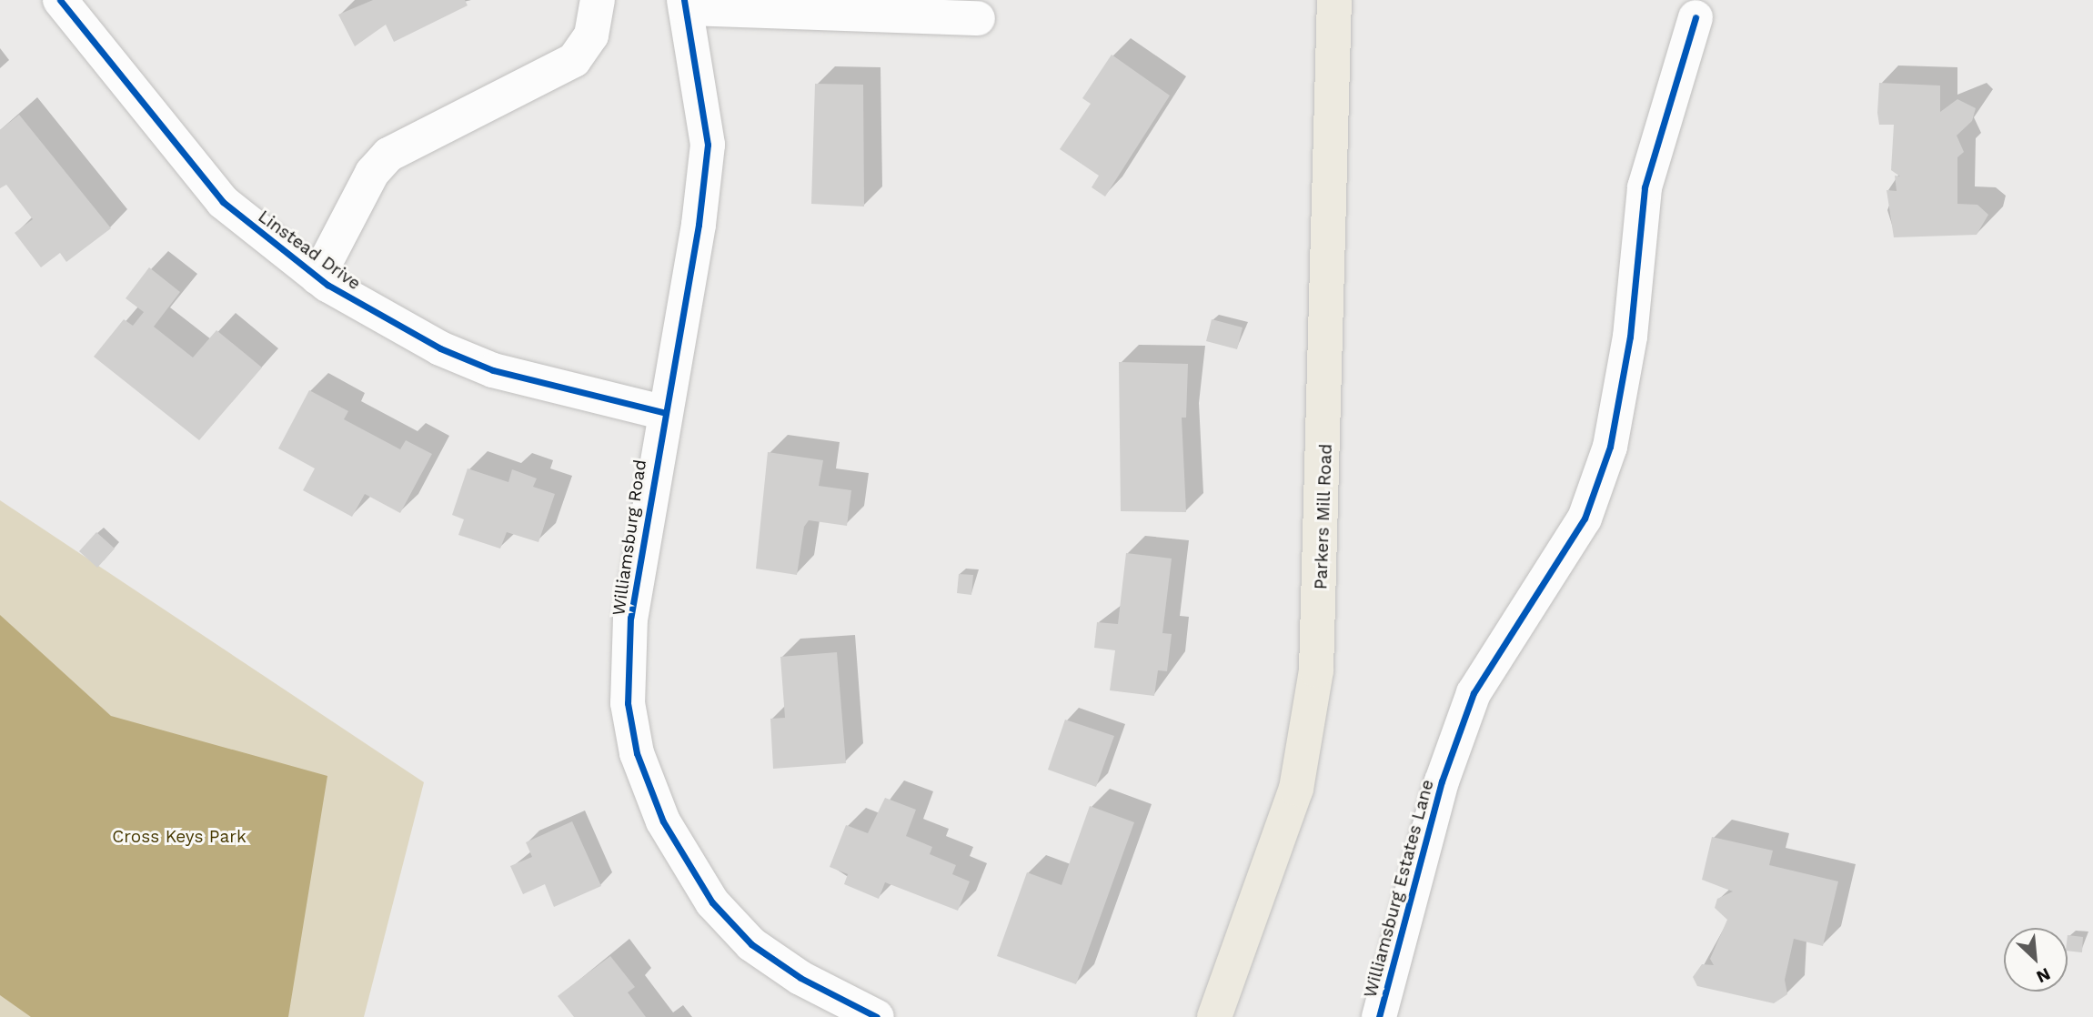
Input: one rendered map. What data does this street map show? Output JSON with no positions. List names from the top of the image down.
{
  "streets": {
    "main road": ["Parkers Mill Road"],
    "street": ["Linstead Drive", "Williamsburg Road", "Williamsburg Estates Lane"]
  },
  "crossings": [
    ["Linstead Drive", "Williamsburg Road"]
  ],
  "parks": ["Cross Keys Park"],
  "north": "bottom right"
}
